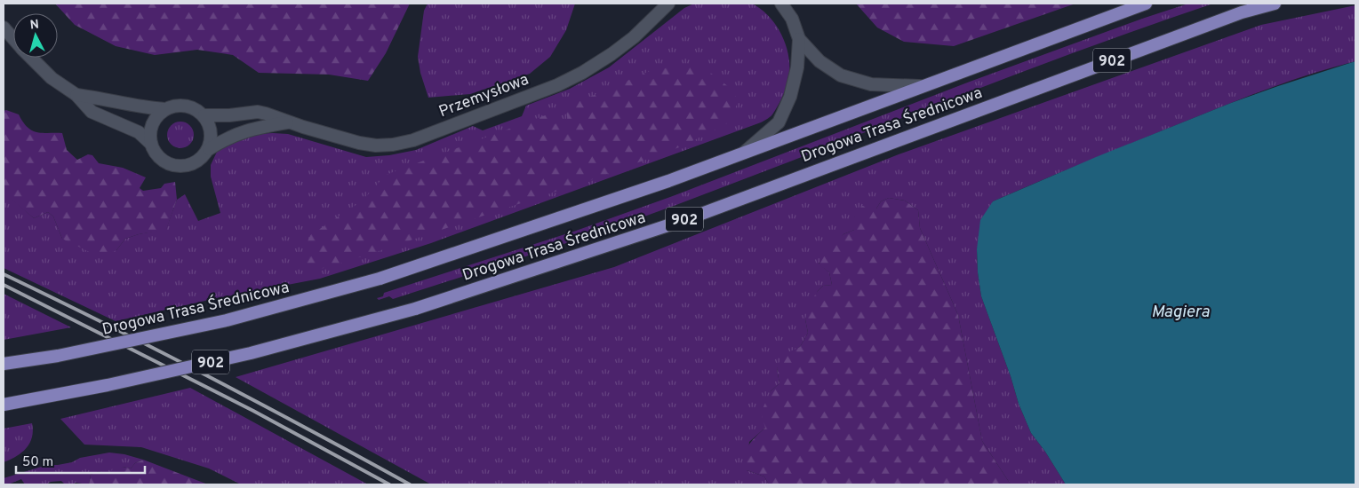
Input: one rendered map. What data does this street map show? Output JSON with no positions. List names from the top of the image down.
{
  "streets": {
    "main road": ["902", "Drogowa Trasa Średnicowa"],
    "street": ["Przemysłowa"]
  },
  "water": ["Magiera"],
  "scale_bar": "50 m",
  "north": "top"
}
